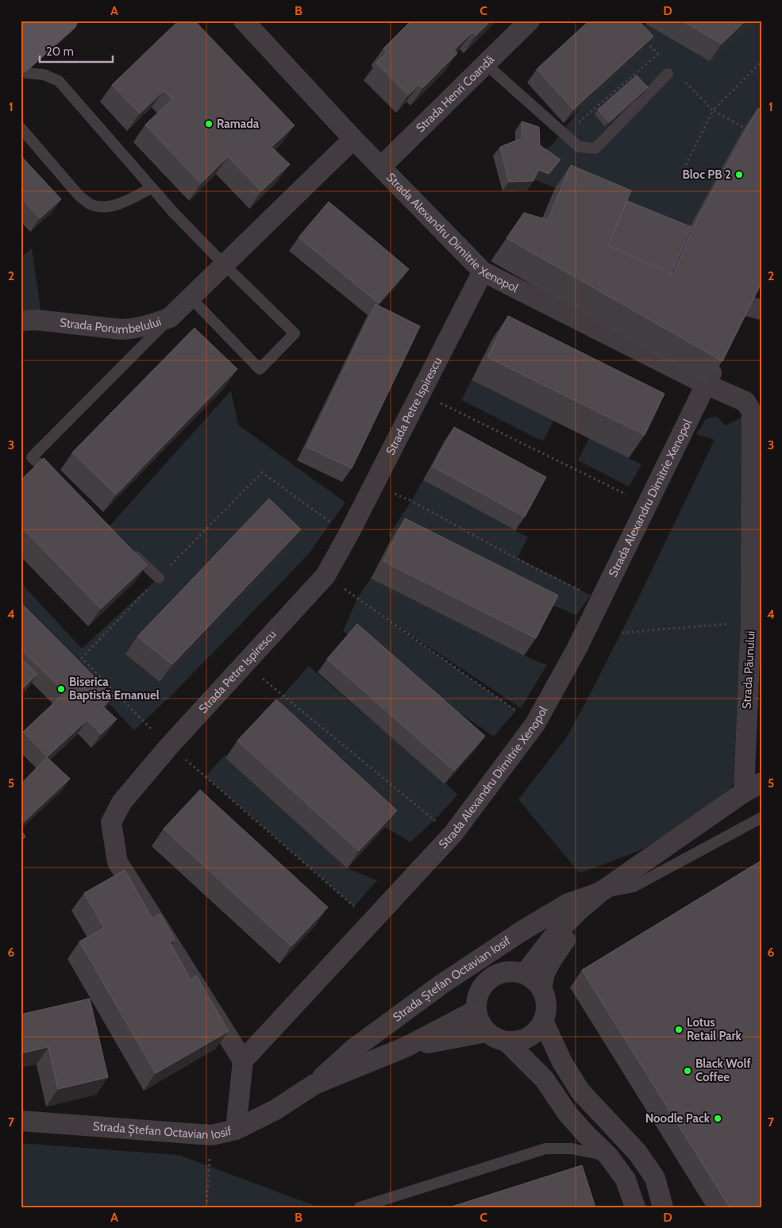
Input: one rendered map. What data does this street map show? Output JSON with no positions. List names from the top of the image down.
{
  "streets": {
    "street": [
      "Strada Henri Coandă",
      "Strada Alexandru Dimitrie Xenopol",
      "Strada Porumbelului",
      "Strada Petre Ispirescu",
      "Strada Păunului",
      "Strada Ștefan Octavian Iosif"
    ]
  },
  "crossings": [
    ["Strada Henri Coandă", "Strada Alexandru Dimitrie Xenopol"],
    ["Strada Alexandru Dimitrie Xenopol", "Strada Porumbelului"],
    ["Strada Alexandru Dimitrie Xenopol", "Strada Petre Ispirescu"],
    ["Strada Alexandru Dimitrie Xenopol", "Strada Păunului"],
    ["Strada Păunului", "Strada Ștefan Octavian Iosif"]
  ],
  "places": [
    "Ramada",
    "Bloc PB 2",
    "Biserica Baptistă Emanuel",
    "Lotus Retail Park",
    "Black Wolf Coffee",
    "Noodle Pack"
  ],
  "scale_bar": "20 m",
  "grid": {
    "columns": [
      "A",
      "B",
      "C",
      "D"
    ],
    "rows": [
      "1",
      "2",
      "3",
      "4",
      "5",
      "6",
      "7"
    ]
  }
}
